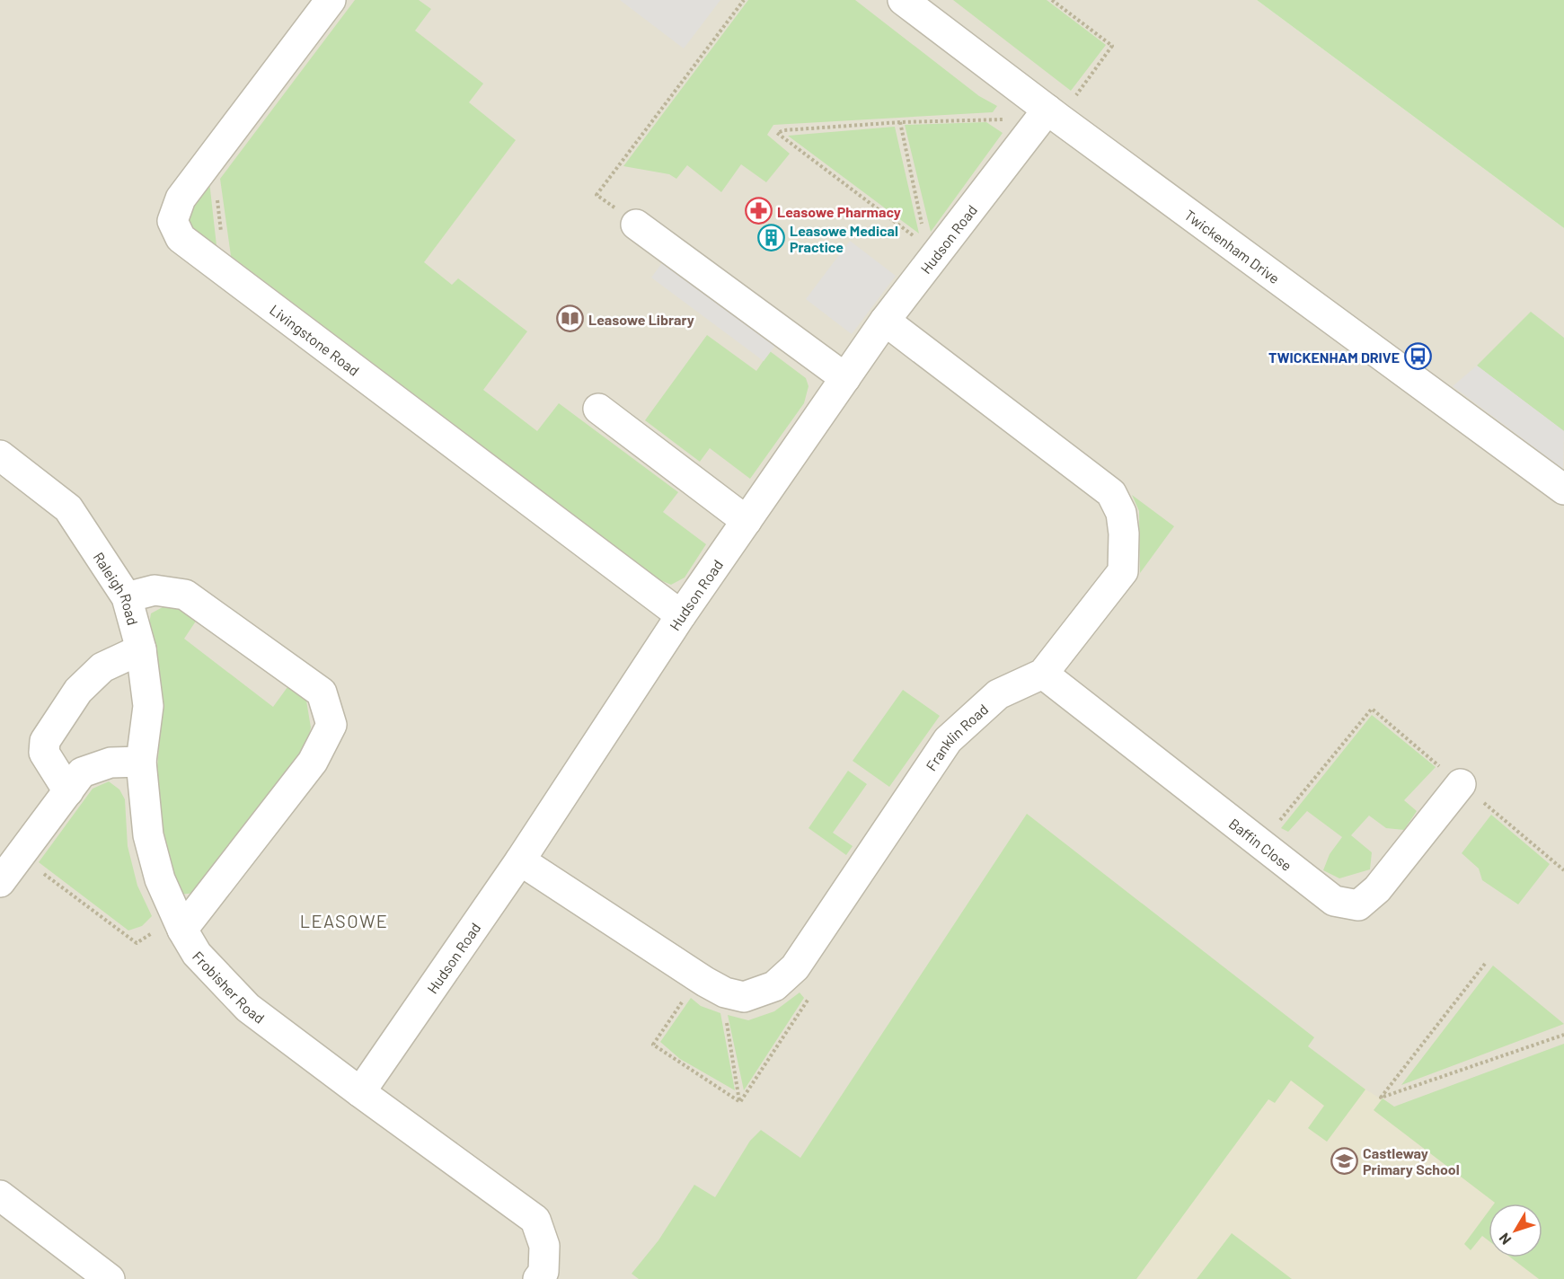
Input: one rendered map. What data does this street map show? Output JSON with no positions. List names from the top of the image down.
{
  "streets": {
    "street": [
      "Hudson Road",
      "Twickenham Drive",
      "Livingstone Road",
      "Raleigh Road",
      "Franklin Road",
      "Baffin Close",
      "Frobisher Road"
    ]
  },
  "crossings": [
    ["Hudson Road", "Twickenham Drive"],
    ["Hudson Road", "Livingstone Road"],
    ["Hudson Road", "Franklin Road"],
    ["Hudson Road", "Frobisher Road"],
    ["Raleigh Road", "Frobisher Road"],
    ["Franklin Road", "Baffin Close"]
  ],
  "districts": ["LEASOWE"],
  "places": {
    "pharmacy": ["Leasowe Pharmacy"],
    "building": ["Leasowe Medical Practice"],
    "library": ["Leasowe Library"],
    "bus stop": ["TWICKENHAM DRIVE"],
    "school or university": ["Castleway Primary School"]
  },
  "north": "bottom left"
}
